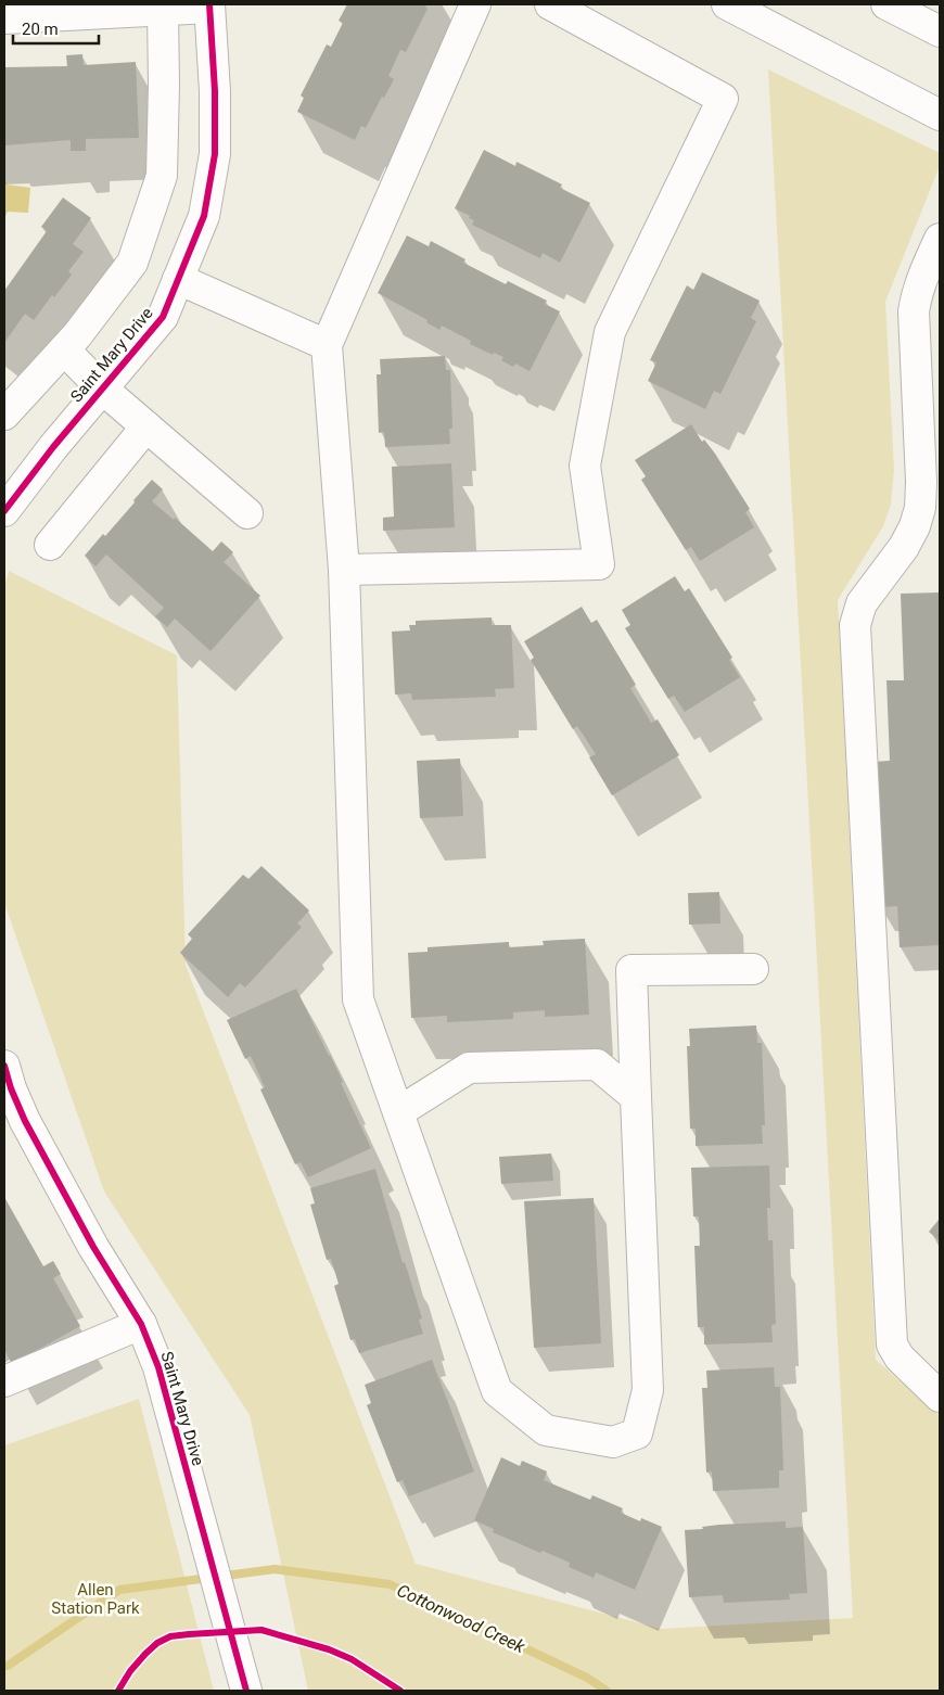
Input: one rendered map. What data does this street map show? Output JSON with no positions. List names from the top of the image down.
{
  "streets": {
    "street": ["Saint Mary Drive"]
  },
  "water": ["Cottonwood Creek"],
  "parks": ["Allen Station Park"],
  "scale_bar": "20 m"
}
